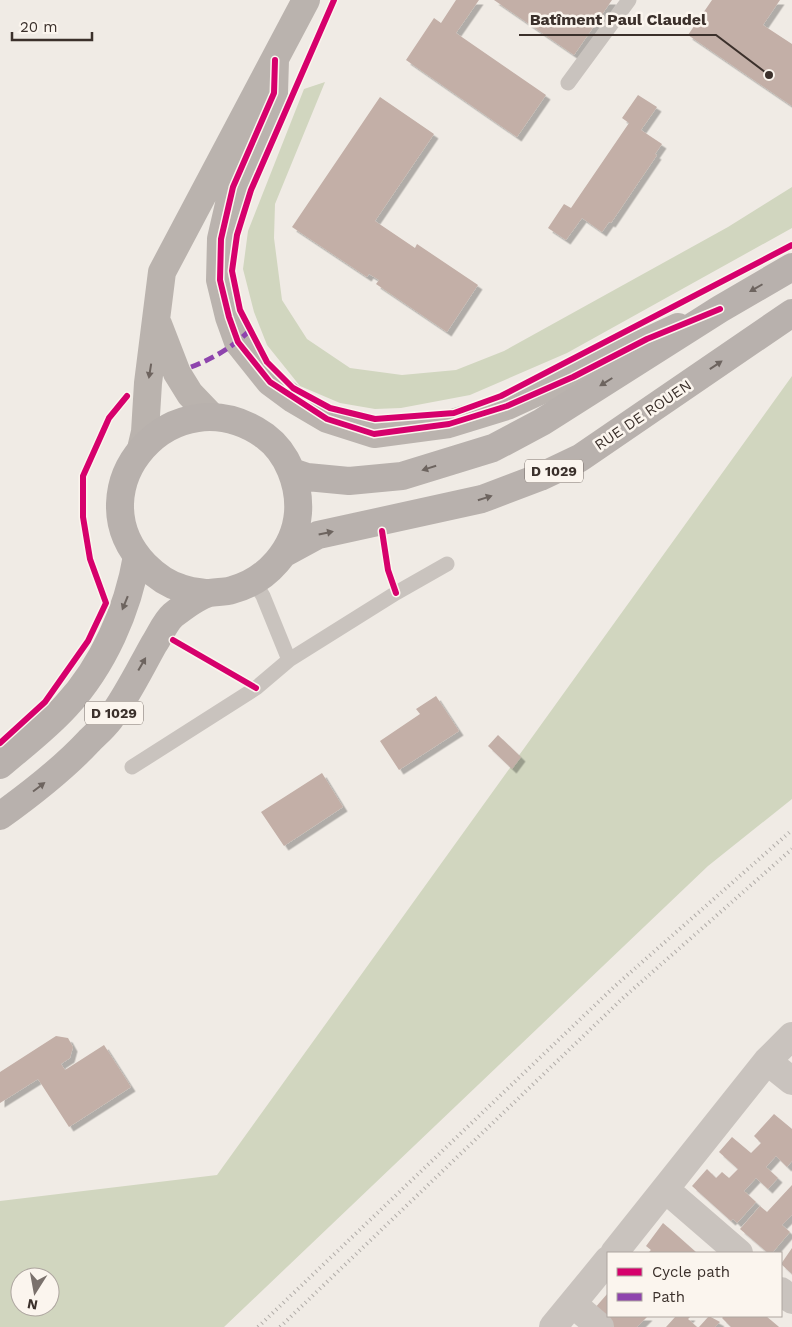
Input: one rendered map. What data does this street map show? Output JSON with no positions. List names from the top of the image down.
{
  "streets": {
    "main road": ["RUE DE ROUEN", "D 1029"]
  },
  "crossings": [
    ["RUE DE ROUEN", "D 1029"]
  ],
  "places": ["Batîment Paul Claudel"],
  "legend": ["Cycle path", "Path"],
  "scale_bar": "20 m",
  "north": "bottom"
}
